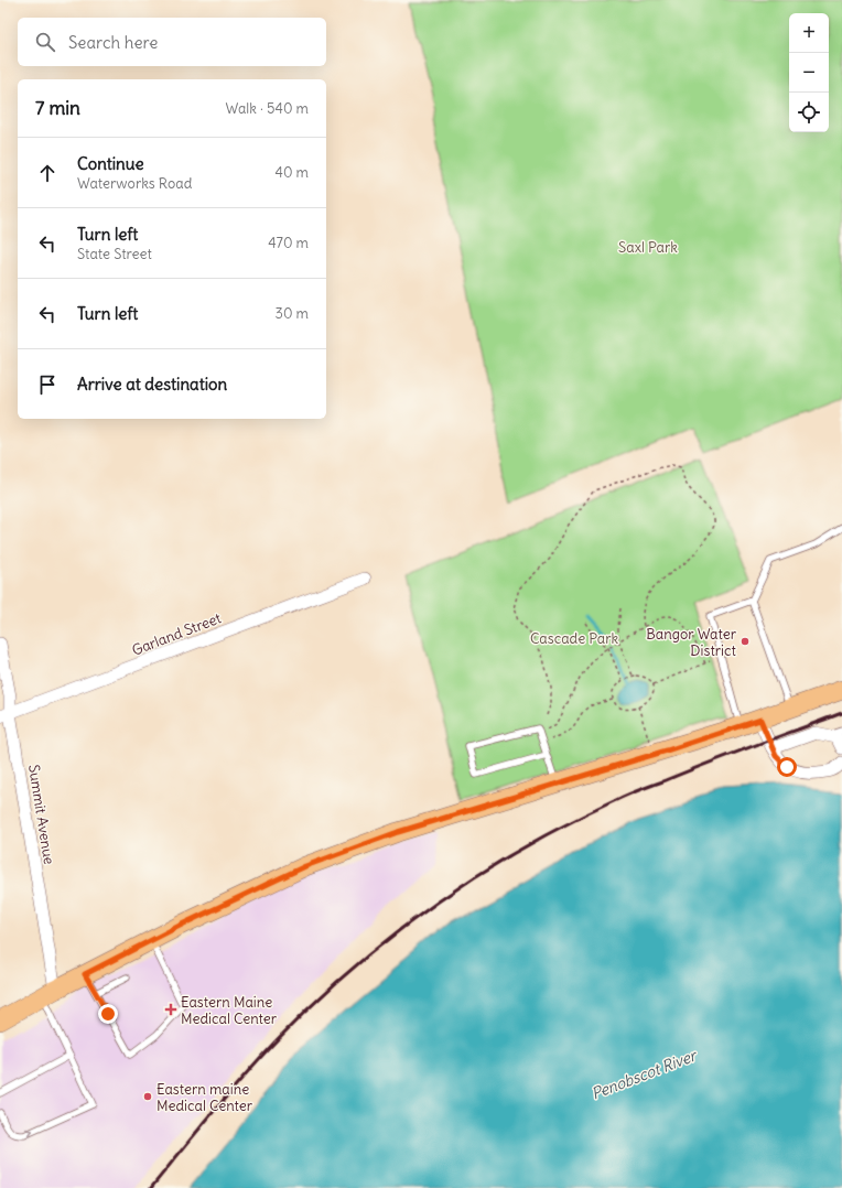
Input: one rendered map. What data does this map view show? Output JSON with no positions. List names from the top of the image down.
{
  "streets": {
    "street": ["Garland Street", "Summit Avenue"]
  },
  "crossings": [
    ["Garland Street", "Summit Avenue"]
  ],
  "water": ["Penobscot River"],
  "parks": ["Saxl Park", "Cascade Park"],
  "places": {
    "other": ["Bangor Water District", "Eastern maine Medical Center"],
    "health": ["Eastern Maine Medical Center"]
  },
  "page": {
    "map_buttons": ["+", "−"],
    "search": "Search here",
    "heading": ["7 min", "Walk · 540 m"],
    "list": [
      ["Continue", "Waterworks Road", "40 m"],
      ["Turn left", "State Street", "470 m"],
      ["Turn left", "30 m"],
      "Arrive at destination"
    ]
  }
}
